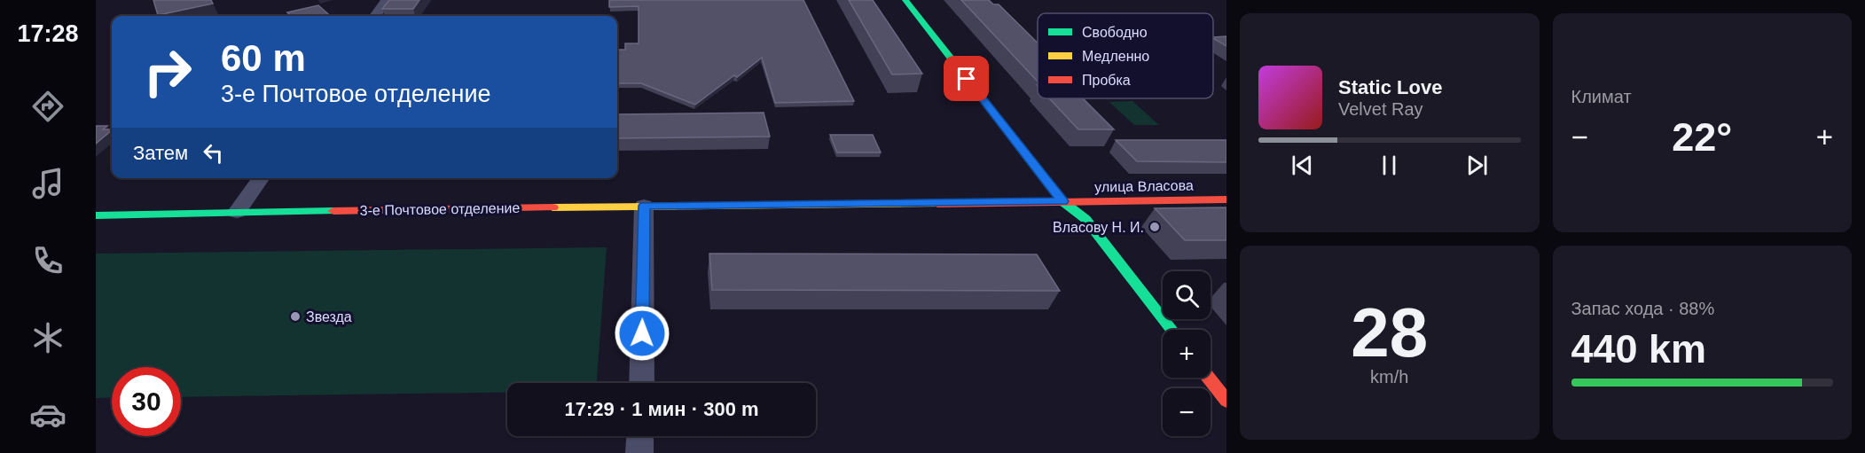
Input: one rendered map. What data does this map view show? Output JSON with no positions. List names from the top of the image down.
{
  "streets": {
    "street": ["улица Власова", "3-е Почтовое отделение"]
  },
  "crossings": [
    ["улица Власова", "3-е Почтовое отделение"]
  ],
  "places": ["Власову Н. И.", "Звезда"],
  "legend": ["Свободно", "Медленно", "Пробка"],
  "page": {
    "tabs": "17:28",
    "tile": [
      "Климат",
      ["28", "km/h"],
      ["Запас хода · 88%", "440 km"]
    ],
    "turn": ["60 m", "3-е Почтовое отделение"],
    "song": ["Static Love", "Velvet Ray"],
    "heat": ["−", "22°", "+"],
    "then": "Затем",
    "map_buttons": ["+", "−"],
    "limit": "30",
    "trip": "17:29 · 1 мин · 300 m"
  }
}
